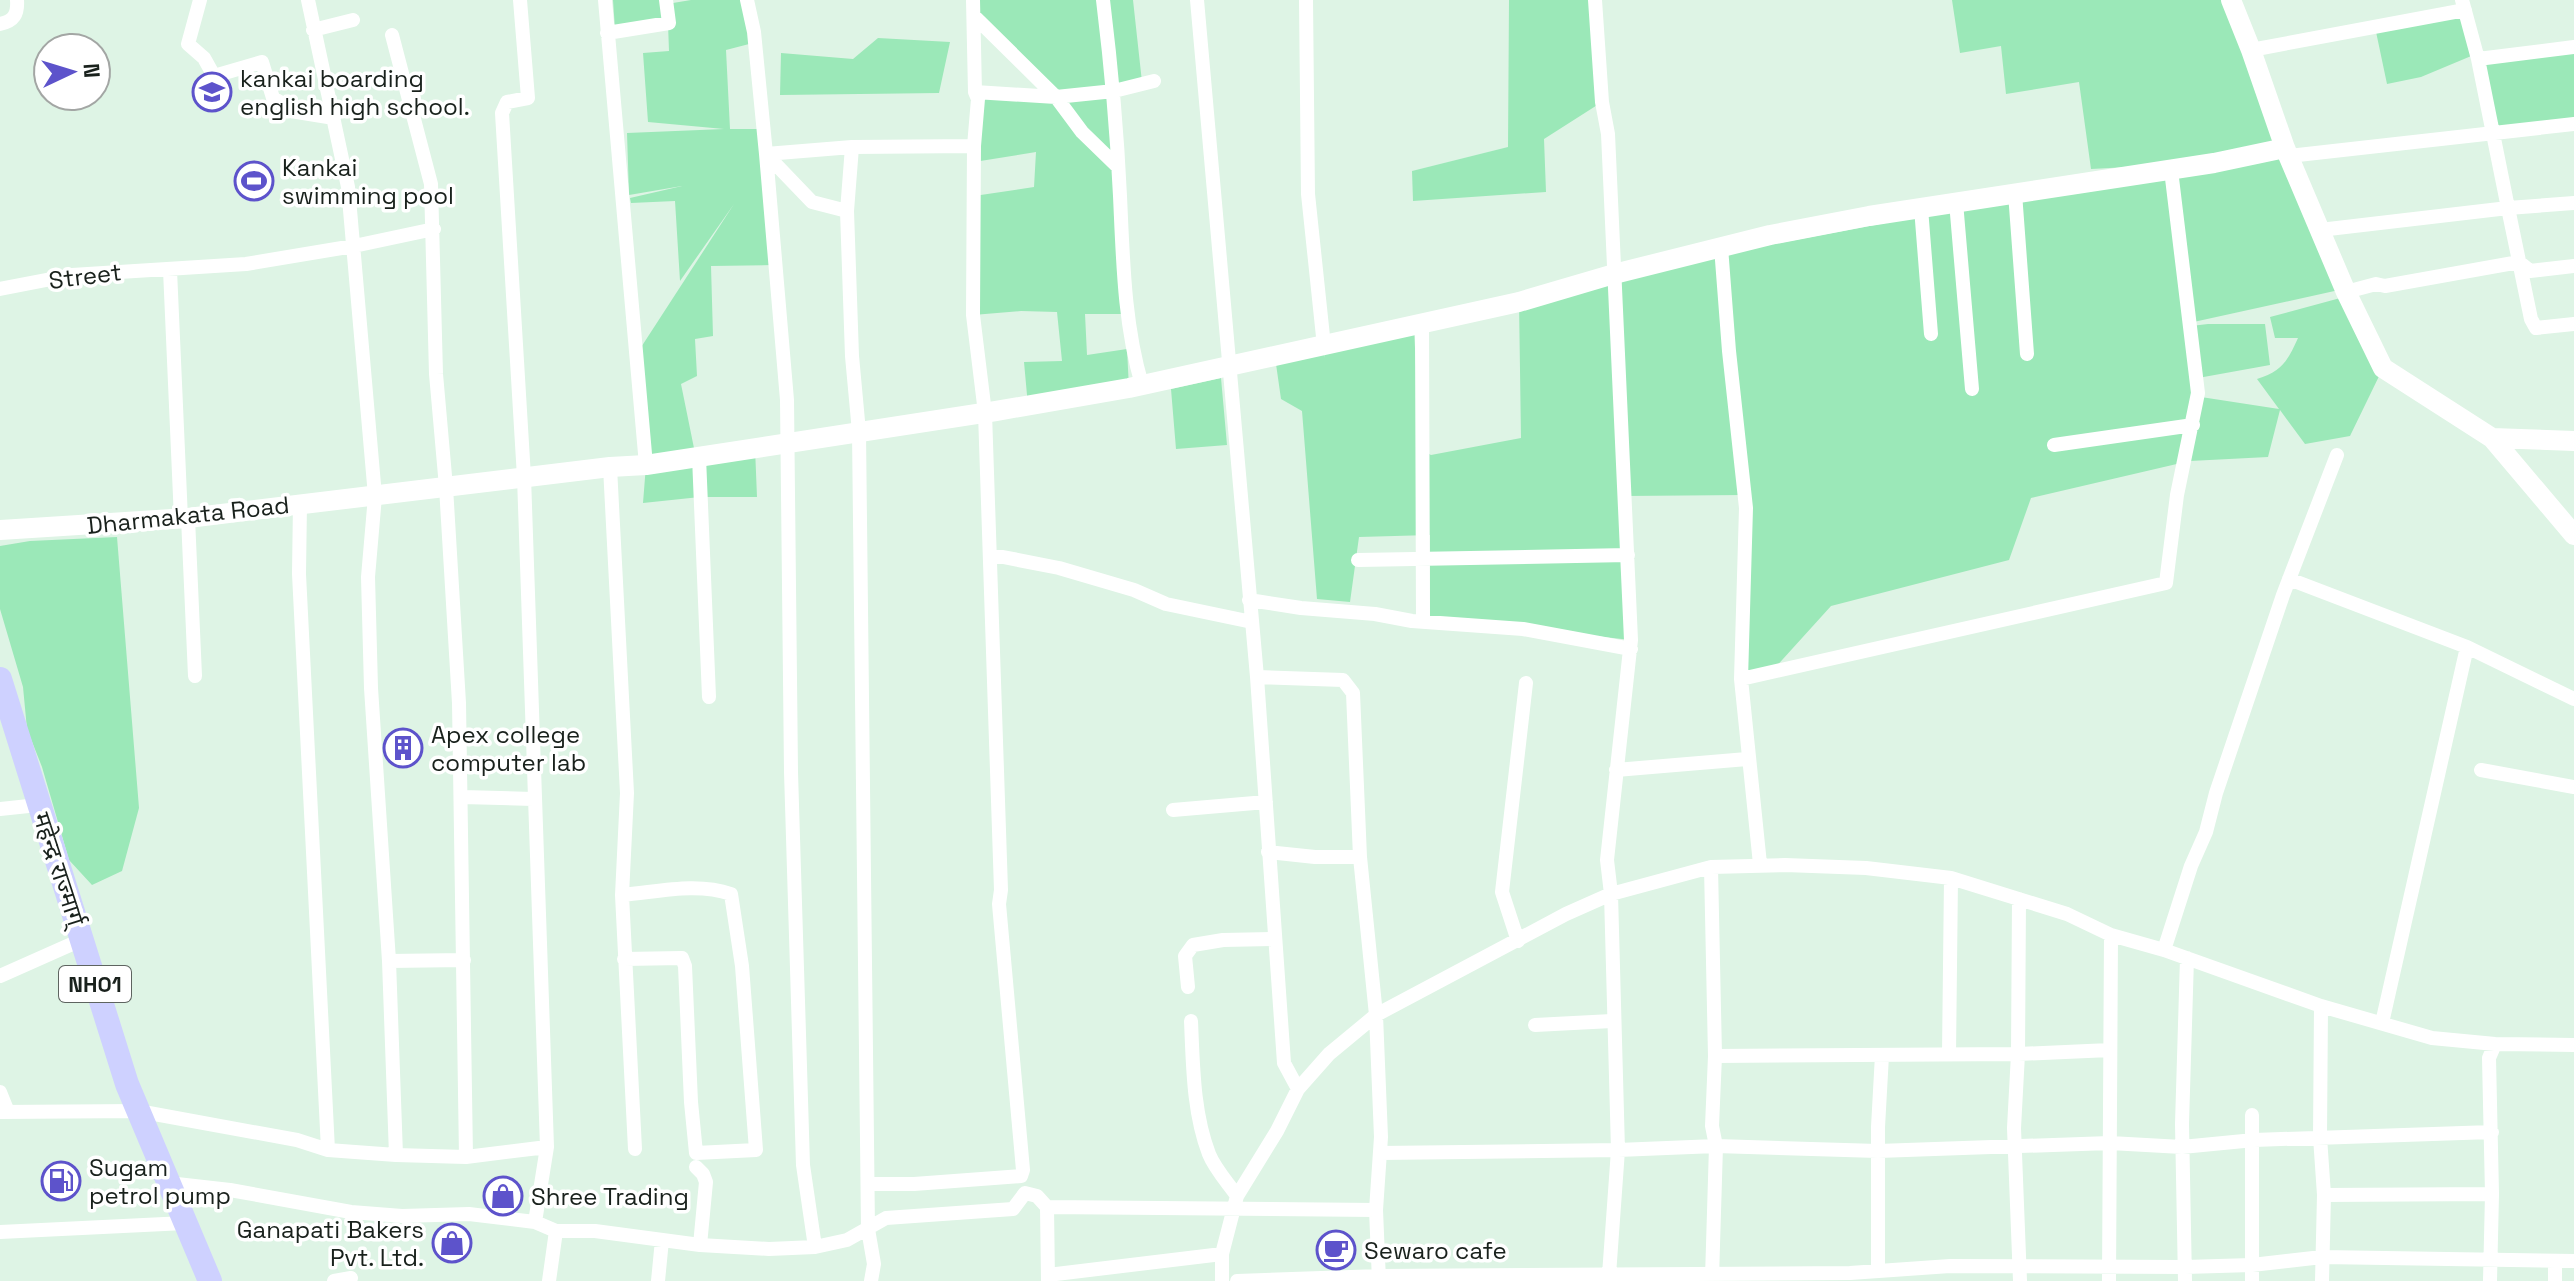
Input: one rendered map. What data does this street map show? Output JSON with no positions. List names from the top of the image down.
{
  "streets": {
    "highway": ["महेन्द्र राज्मार्ग्", "NH01"],
    "street": ["Street", "Dharmakata Road"]
  },
  "places": {
    "school or university": ["kankai boarding english high school."],
    "sports": ["Kankai swimming pool"],
    "building": ["Apex college computer lab"],
    "fuel station": ["Sugam petrol pump"],
    "shop": ["Shree Trading", "Ganapati Bakers Pvt. Ltd."],
    "cafe": ["Sewaro cafe"]
  },
  "north": "right"
}
